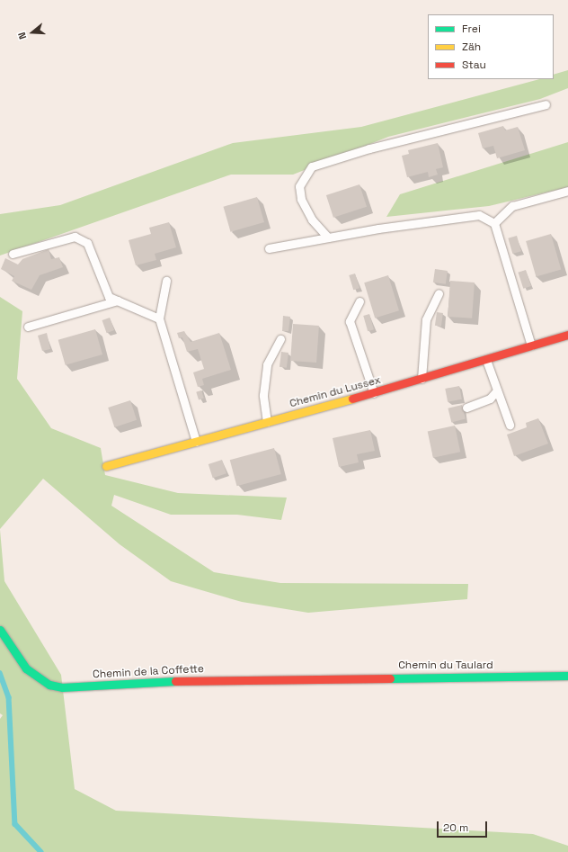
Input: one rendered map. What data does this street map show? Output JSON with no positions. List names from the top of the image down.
{
  "streets": {
    "street": ["Chemin du Lussex", "Chemin du Taulard", "Chemin de la Coffette"]
  },
  "crossings": [
    ["Chemin du Taulard", "Chemin de la Coffette"]
  ],
  "legend": ["Frei", "Zäh", "Stau"],
  "scale_bar": "20 m",
  "north": "left"
}
